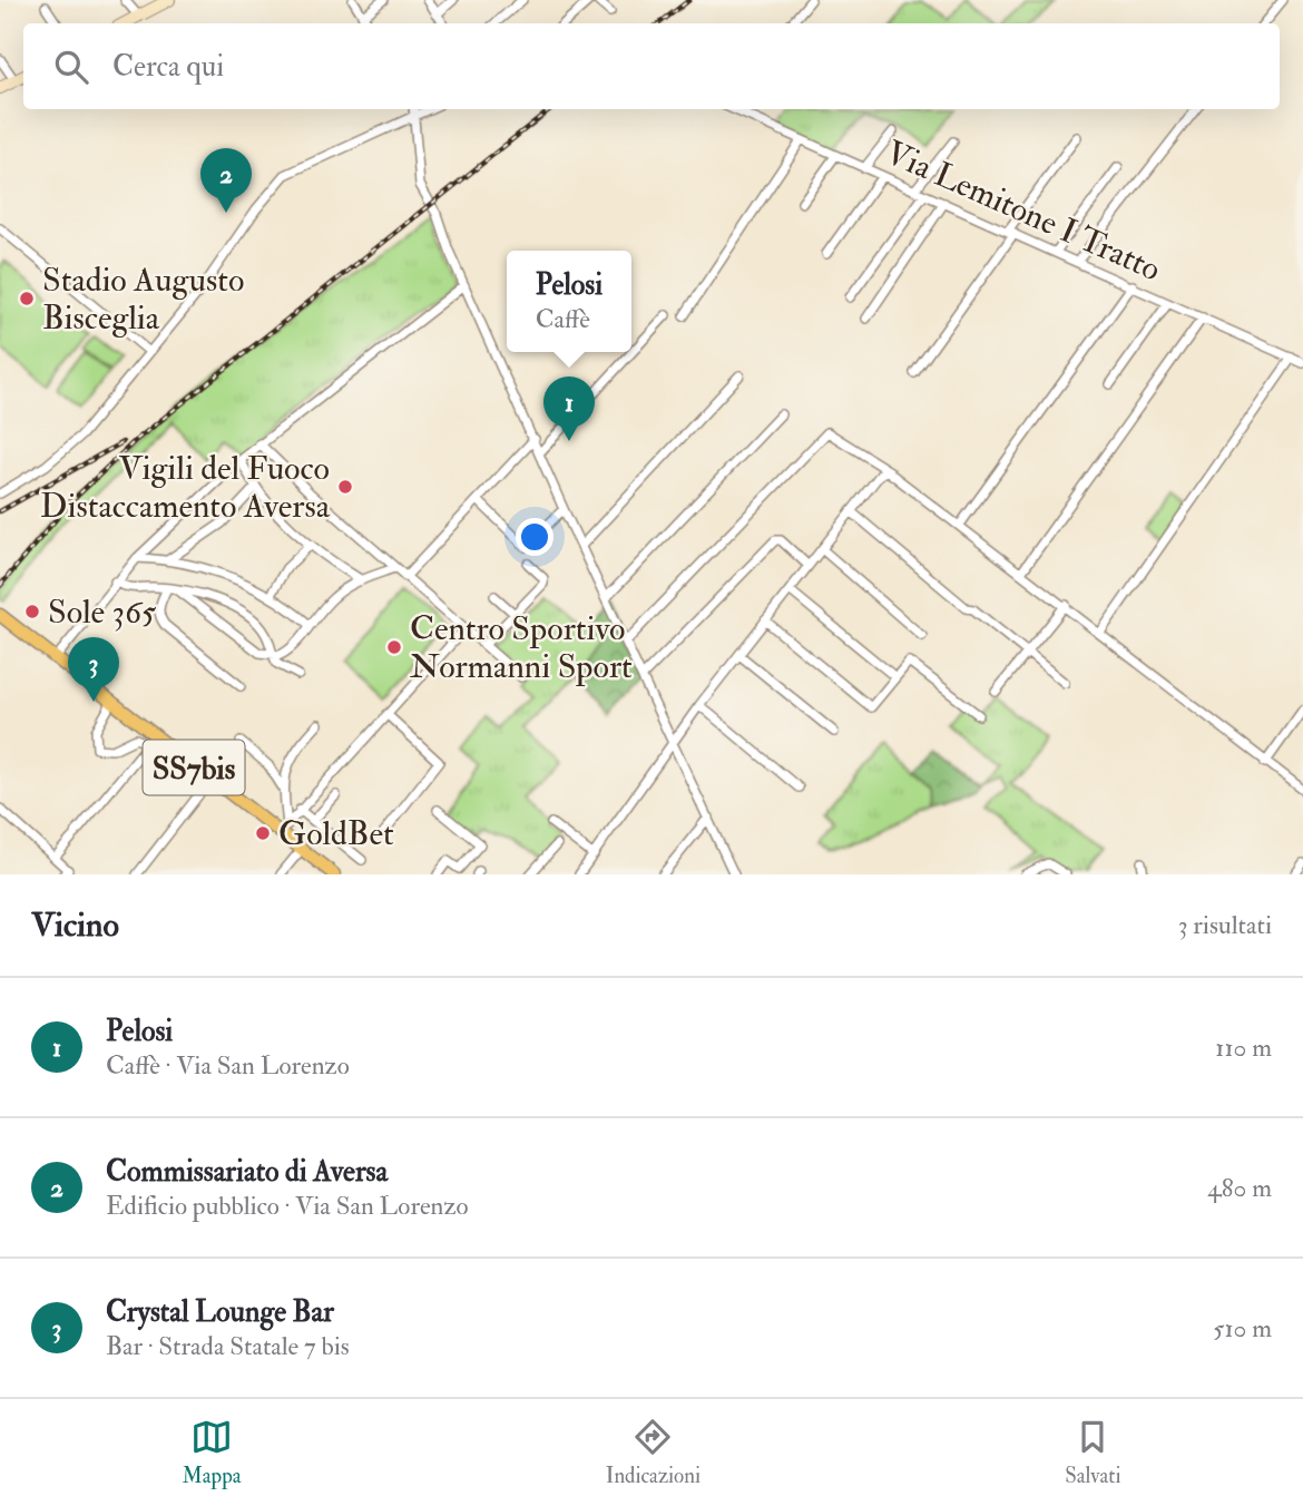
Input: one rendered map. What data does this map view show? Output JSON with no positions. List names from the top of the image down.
{
  "streets": {
    "main road": ["SS7bis"],
    "street": ["Via Lemitone I Tratto"]
  },
  "places": [
    "Stadio Augusto Bisceglia",
    "Vigili del Fuoco Distaccamento Aversa",
    "Sole 365",
    "Centro Sportivo Normanni Sport",
    "GoldBet"
  ],
  "page": {
    "search": "Cerca qui",
    "pins": ["2", "1", "3"],
    "popup": ["Pelosi", "Caffè"],
    "heading": ["Vicino", "3 risultati"],
    "list": [
      {
        "mark": "1",
        "name": "Pelosi",
        "note": "Caffè · Via San Lorenzo",
        "value": "110 m"
      },
      {
        "mark": "2",
        "name": "Commissariato di Aversa",
        "note": "Edificio pubblico · Via San Lorenzo",
        "value": "480 m"
      },
      {
        "mark": "3",
        "name": "Crystal Lounge Bar",
        "note": "Bar · Strada Statale 7 bis",
        "value": "510 m"
      }
    ],
    "nav": ["Mappa", "Indicazioni", "Salvati"]
  }
}
